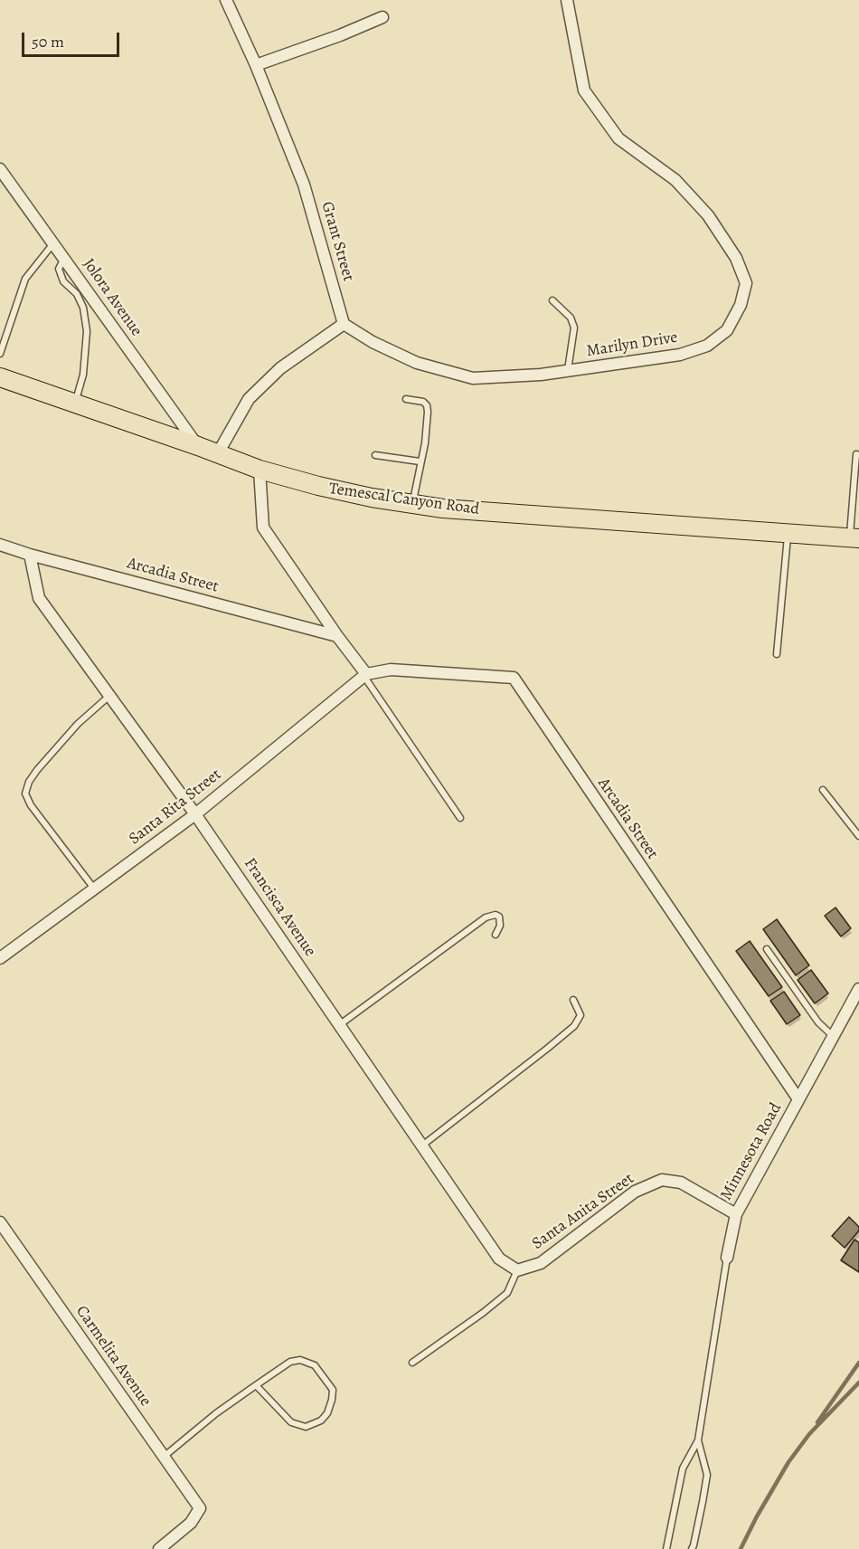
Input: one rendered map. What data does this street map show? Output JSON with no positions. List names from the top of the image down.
{
  "streets": {
    "main road": ["Temescal Canyon Road"],
    "street": [
      "Grant Street",
      "Jolora Avenue",
      "Marilyn Drive",
      "Arcadia Street",
      "Santa Rita Street",
      "Francisca Avenue",
      "Minnesota Road",
      "Santa Anita Street",
      "Carmelita Avenue"
    ]
  },
  "crossings": [
    ["Grant Street", "Marilyn Drive"],
    ["Jolora Avenue", "Temescal Canyon Road"],
    ["Arcadia Street", "Santa Rita Street"],
    ["Arcadia Street", "Francisca Avenue"],
    ["Arcadia Street", "Minnesota Road"],
    ["Santa Rita Street", "Francisca Avenue"],
    ["Francisca Avenue", "Santa Anita Street"],
    ["Minnesota Road", "Santa Anita Street"]
  ],
  "scale_bar": "50 m"
}
